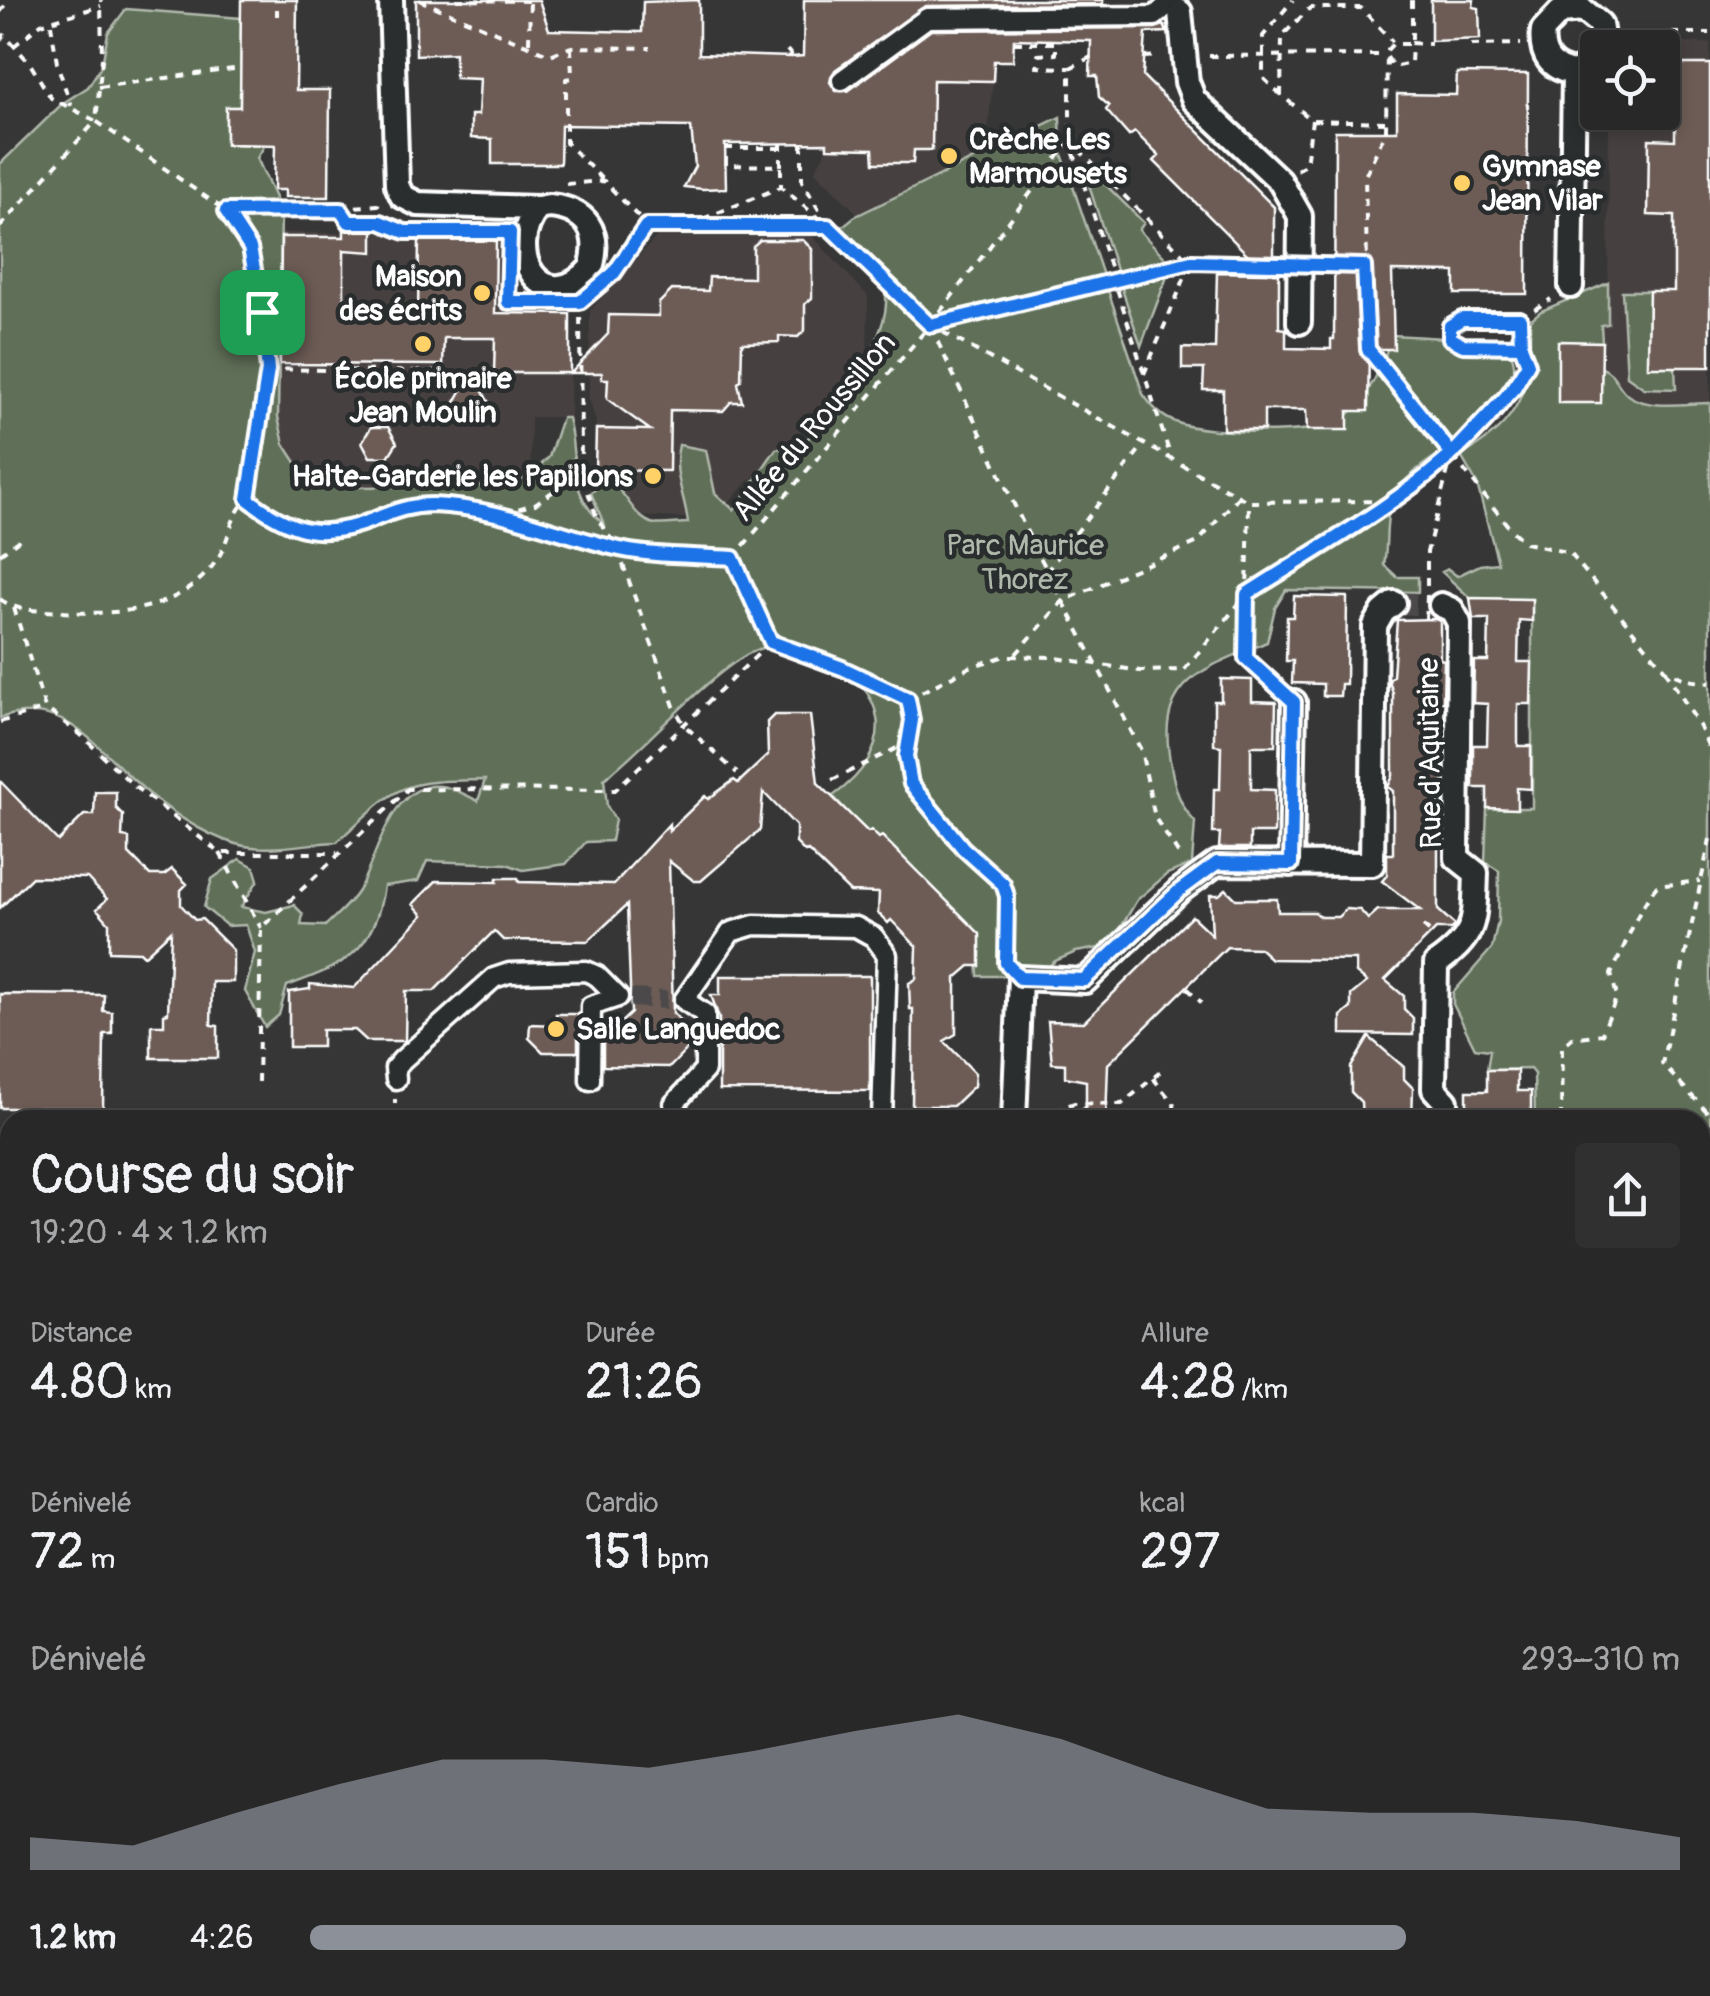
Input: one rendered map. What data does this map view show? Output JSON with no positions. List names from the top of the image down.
{
  "streets": {
    "street": ["Rue d'Aquitaine"],
    "path": ["Allée du Roussillon"]
  },
  "parks": ["Parc Maurice Thorez"],
  "places": [
    "Crèche Les Marmousets",
    "Gymnase Jean Vilar",
    "Maison des écrits",
    "École primaire Jean Moulin",
    "Halte-Garderie les Papillons",
    "Salle Languedoc"
  ],
  "page": {
    "heading": ["Course du soir", "19:20 · 4 × 1.2 km"],
    "stats": [
      ["Distance", "4.80 km"],
      ["Durée", "21:26"],
      ["Allure", "4:28 /km"],
      ["Dénivelé", "72 m"],
      ["Cardio", "151 bpm"],
      ["kcal", "297"]
    ],
    "chart": ["Dénivelé", "293–310 m"],
    "list": [
      {
        "name": "1.2 km",
        "note": "4:26"
      }
    ]
  }
}
